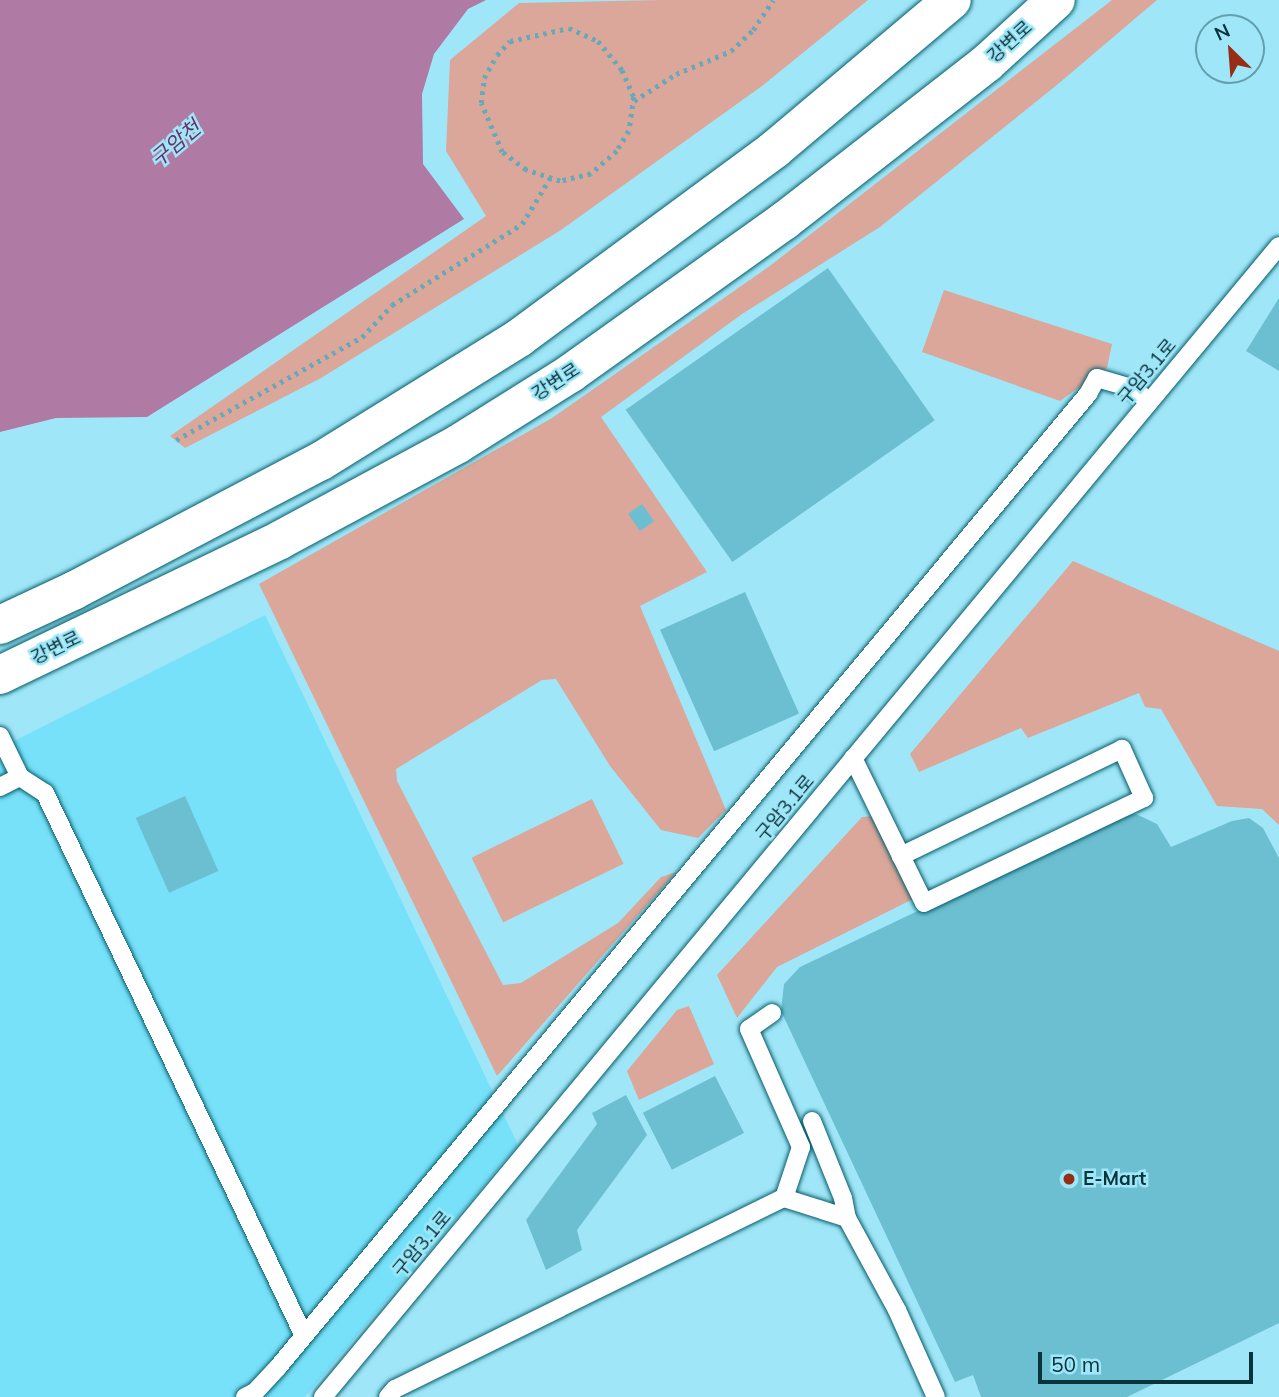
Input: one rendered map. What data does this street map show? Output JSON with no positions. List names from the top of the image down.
{
  "streets": {
    "street": ["강변로"],
    "lane": ["구암3.1로"]
  },
  "water": ["구암천"],
  "places": ["E-Mart"],
  "scale_bar": "50 m",
  "north": "top left"
}
